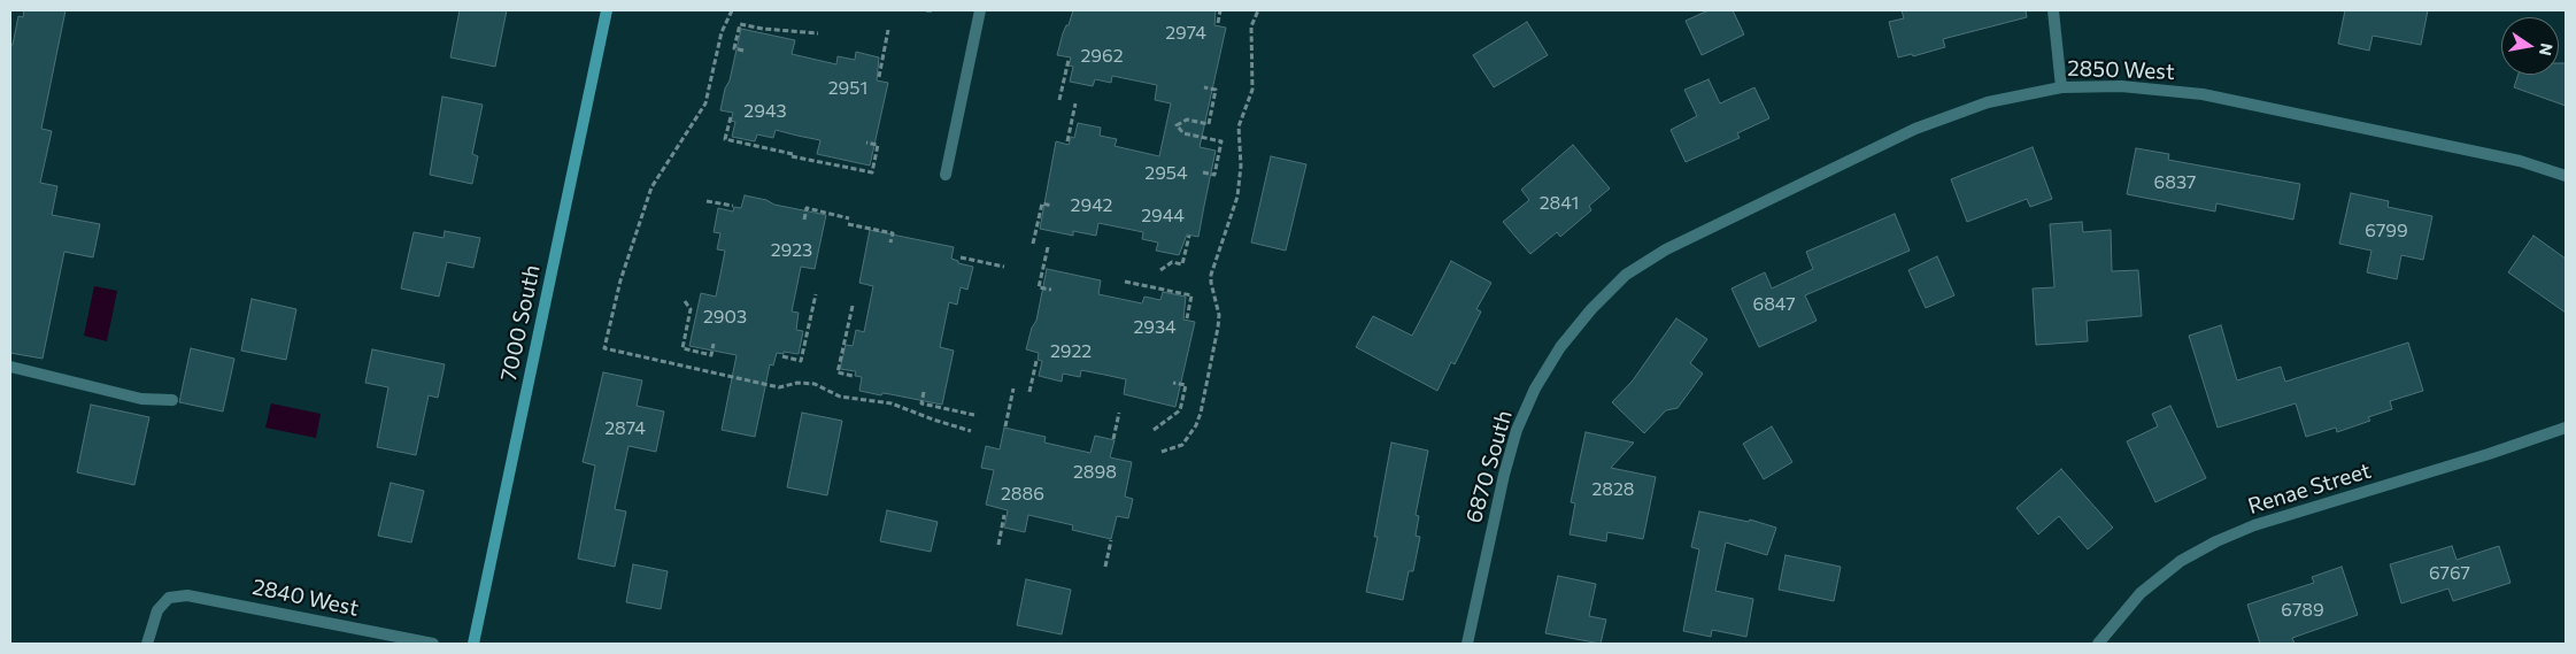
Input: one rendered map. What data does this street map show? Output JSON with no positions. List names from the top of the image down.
{
  "streets": {
    "main road": ["7000 South"],
    "street": [
      "2850 West",
      "6870 South",
      "Renae Street",
      "2840 West"
    ]
  },
  "crossings": [
    ["2850 West", "6870 South"]
  ],
  "house_numbers": [
    "2974",
    "2962",
    "2951",
    "2943",
    "2954",
    "6837",
    "2841",
    "2942",
    "2944",
    "6799",
    "2923",
    "6847",
    "2903",
    "2934",
    "2922",
    "2874",
    "2898",
    "2828",
    "2886",
    "6767",
    "6789"
  ],
  "north": "right"
}
